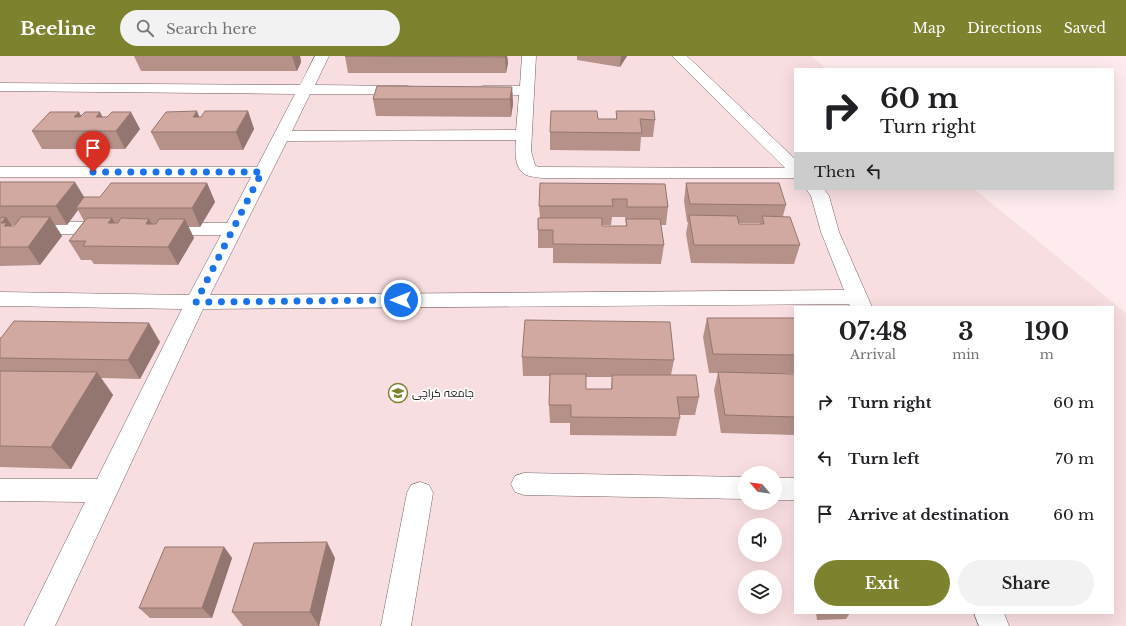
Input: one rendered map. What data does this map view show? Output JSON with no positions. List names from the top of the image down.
{
  "places": {
    "school or university": ["جامعہ کراچی"]
  },
  "north": "top left",
  "page": {
    "header": "Beeline",
    "search": "Search here",
    "nav": ["Map", "Directions", "Saved"],
    "turn": ["60 m", "Turn right"],
    "then": "Then",
    "eta": [
      "07:48",
      "Arrival",
      "3",
      "min",
      "190",
      "m"
    ],
    "list": [
      {
        "name": "Turn right",
        "value": "60 m"
      },
      {
        "name": "Turn left",
        "value": "70 m"
      },
      {
        "name": "Arrive at destination",
        "value": "60 m"
      }
    ],
    "buttons": ["Exit", "Share"]
  }
}
